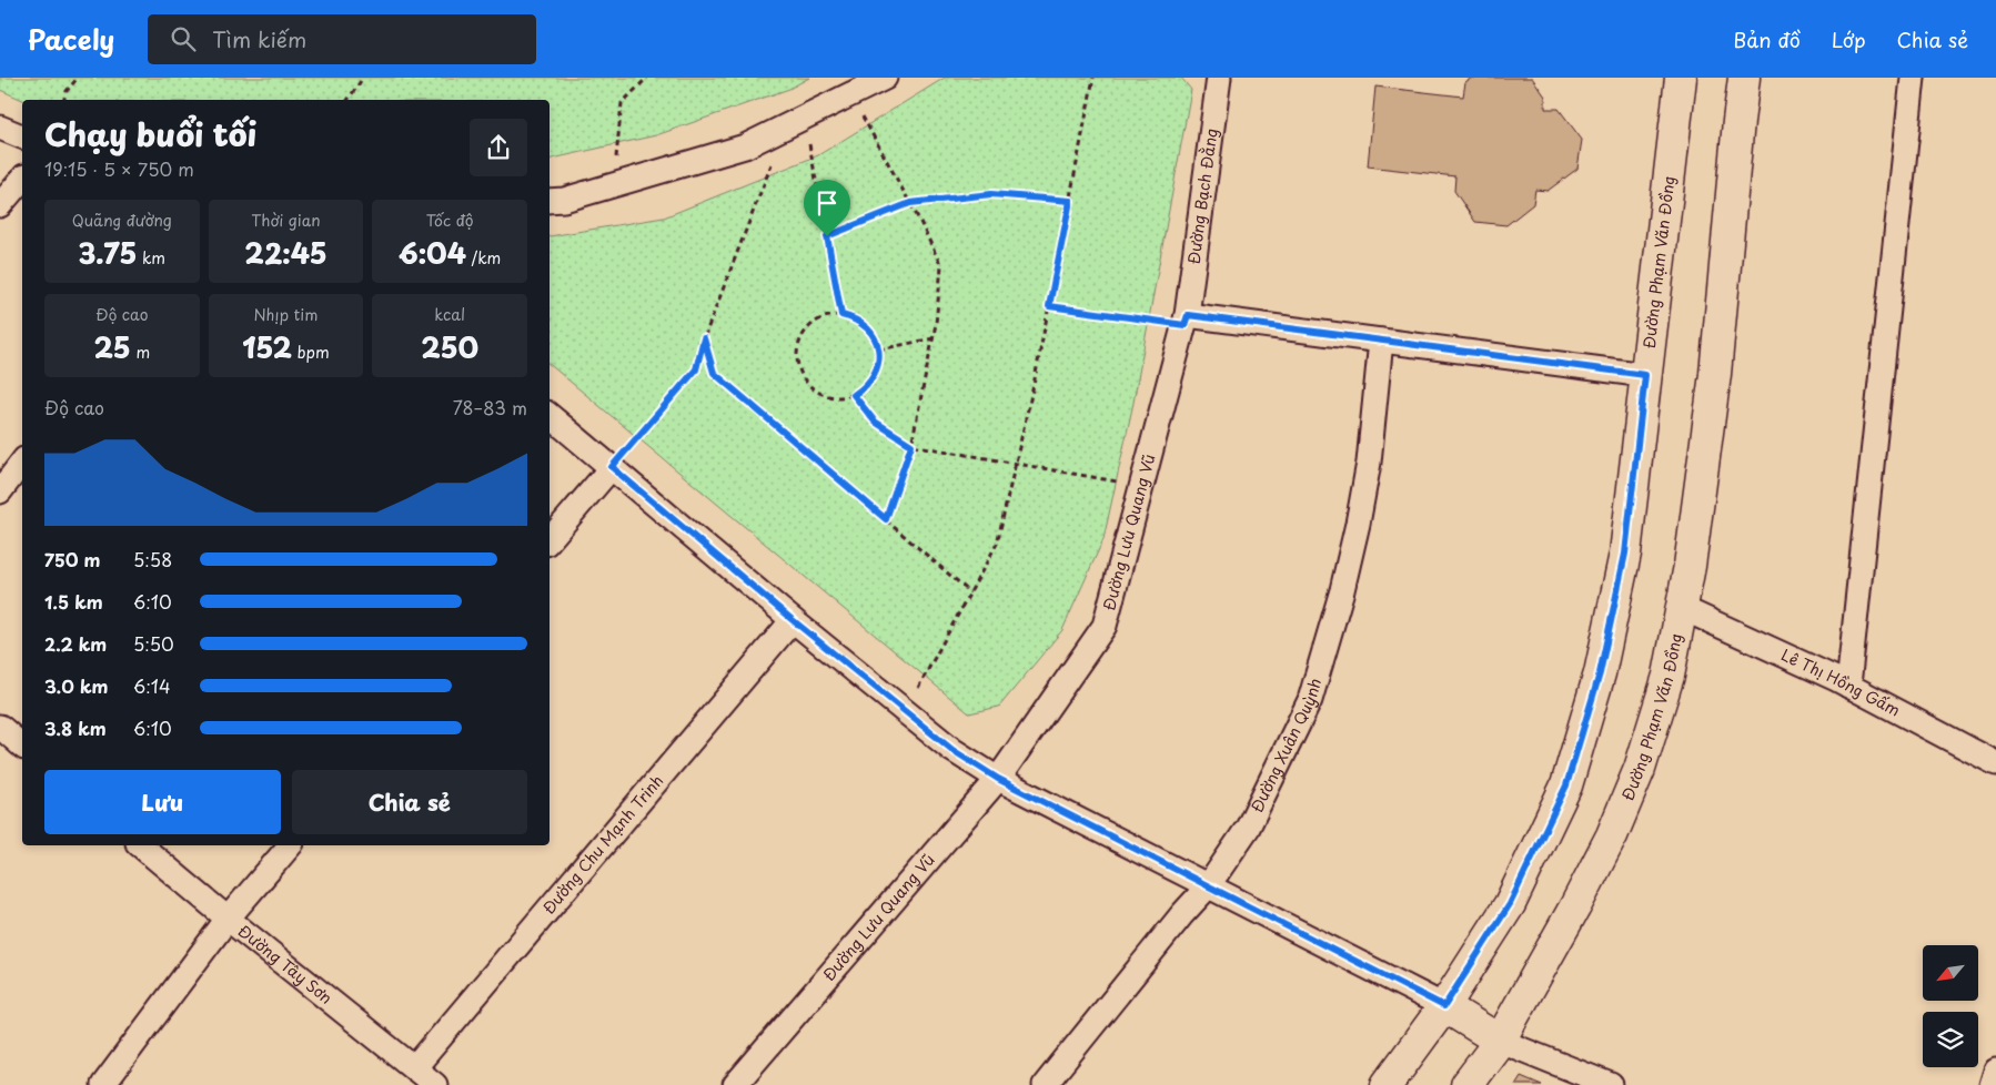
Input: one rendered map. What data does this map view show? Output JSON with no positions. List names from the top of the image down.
{
  "streets": {
    "main road": ["Đường Phạm Văn Đồng"],
    "street": [
      "Đường Bạch Đằng",
      "Đường Lưu Quang Vũ",
      "Lê Thị Hồng Gấm",
      "Đường Xuân Quỳnh",
      "Đường Chu Mạnh Trinh",
      "Đường Tây Sơn"
    ]
  },
  "crossings": [
    ["Đường Bạch Đằng", "Đường Lưu Quang Vũ"],
    ["Đường Phạm Văn Đồng", "Lê Thị Hồng Gấm"],
    ["Đường Chu Mạnh Trinh", "Đường Tây Sơn"]
  ],
  "north": "bottom left",
  "page": {
    "header": "Pacely",
    "search": "Tìm kiếm",
    "nav": ["Bản đồ", "Lớp", "Chia sẻ"],
    "heading": ["Chạy buổi tối", "19:15 · 5 × 750 m"],
    "stats": [
      ["Quãng đường", "3.75 km"],
      ["Thời gian", "22:45"],
      ["Tốc độ", "6:04 /km"],
      ["Độ cao", "25 m"],
      ["Nhịp tim", "152 bpm"],
      ["kcal", "250"]
    ],
    "chart": ["Độ cao", "78–83 m"],
    "list": [
      {
        "name": "750 m",
        "note": "5:58"
      },
      {
        "name": "1.5 km",
        "note": "6:10"
      },
      {
        "name": "2.2 km",
        "note": "5:50"
      },
      {
        "name": "3.0 km",
        "note": "6:14"
      },
      {
        "name": "3.8 km",
        "note": "6:10"
      }
    ],
    "buttons": ["Lưu", "Chia sẻ"]
  }
}
